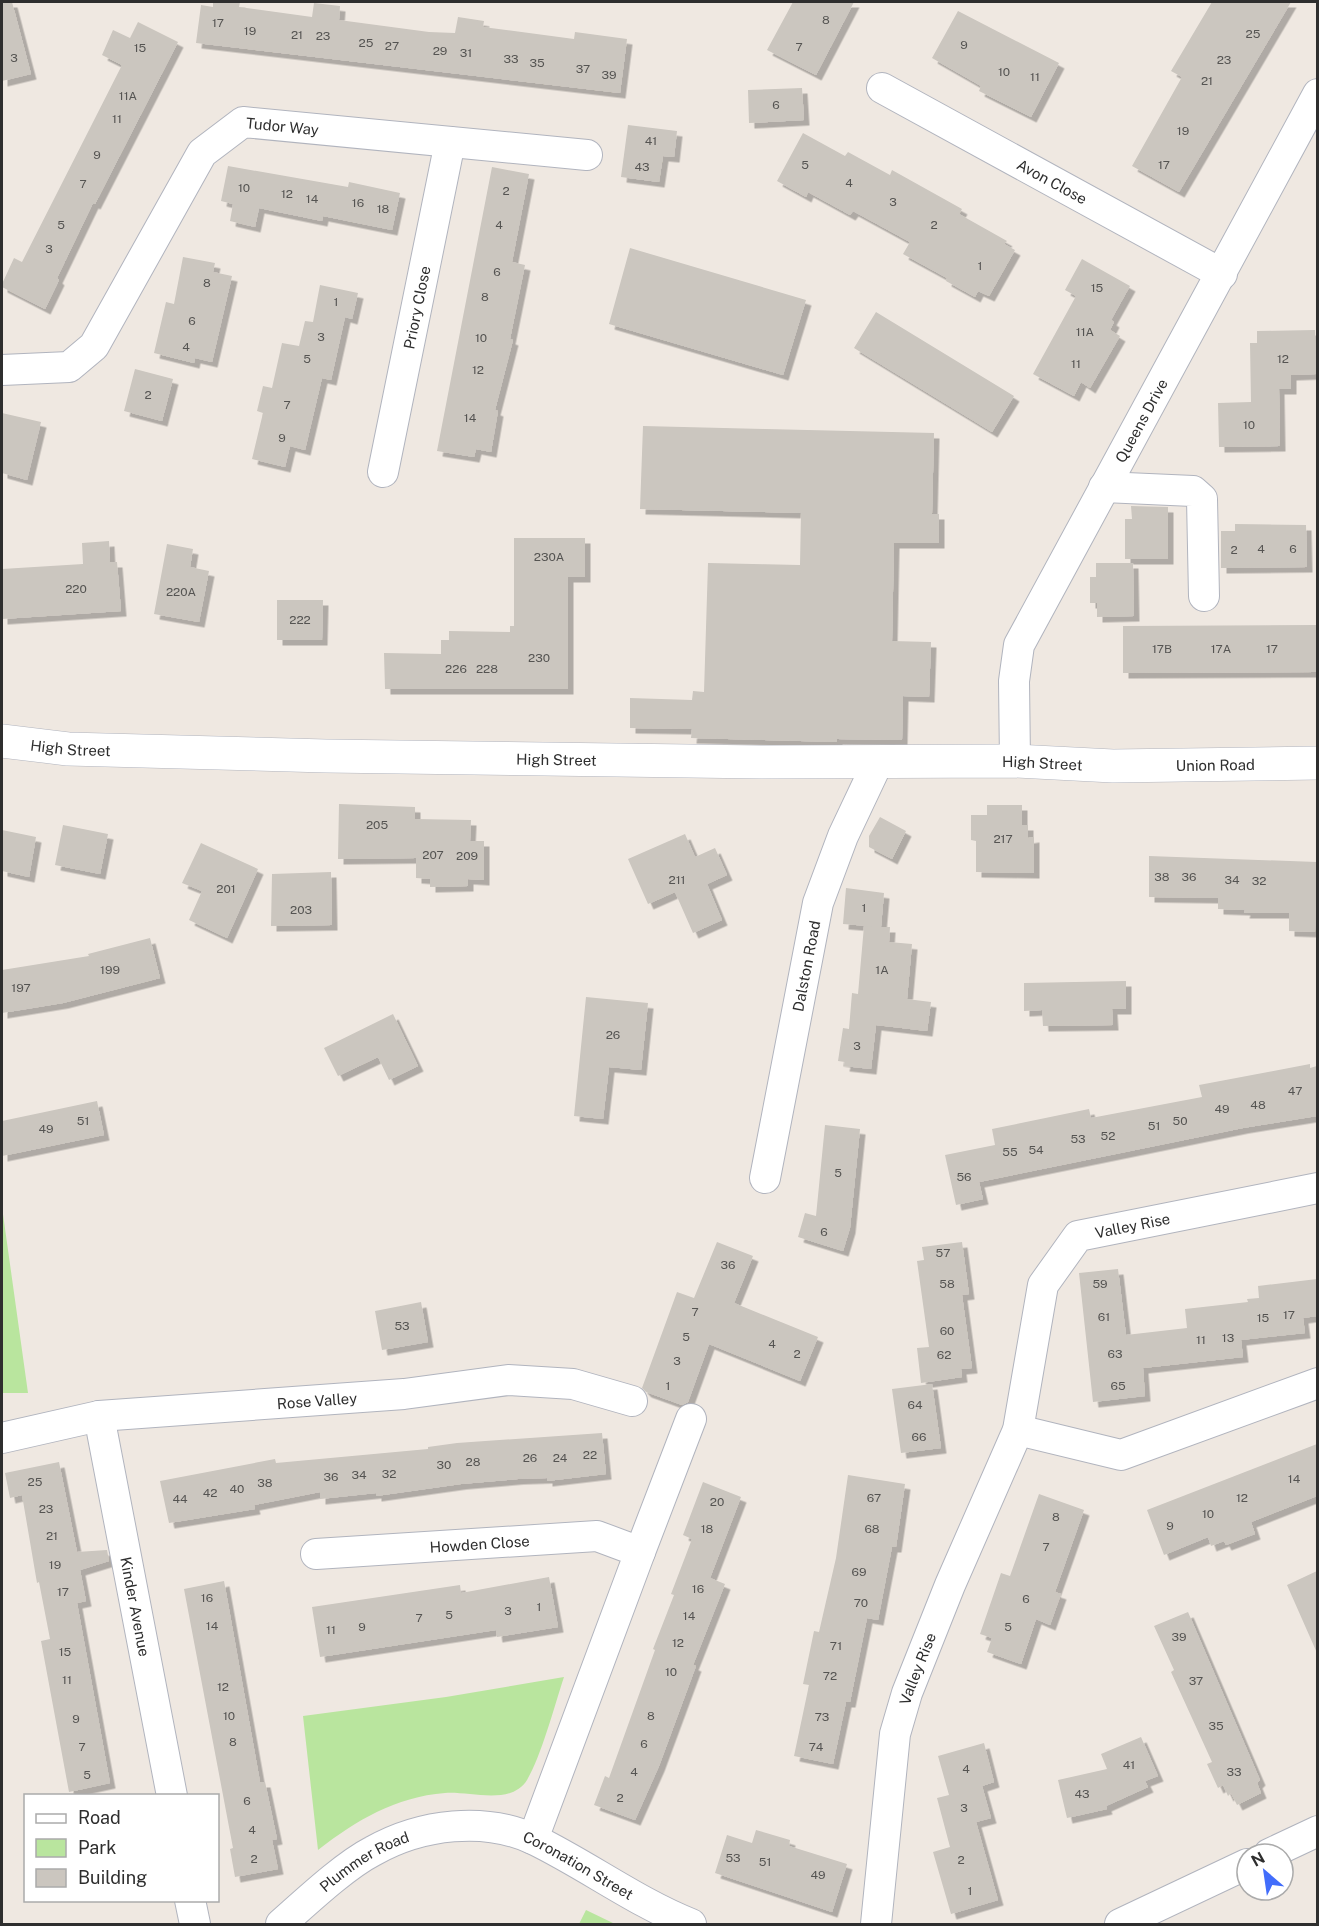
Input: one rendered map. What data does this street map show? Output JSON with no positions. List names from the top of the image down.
{
  "streets": {
    "main road": ["High Street", "Union Road"],
    "street": [
      "Tudor Way",
      "Avon Close",
      "Priory Close",
      "Queens Drive",
      "Dalston Road",
      "Valley Rise",
      "Rose Valley",
      "Howden Close",
      "Kinder Avenue",
      "Plummer Road",
      "Coronation Street"
    ]
  },
  "crossings": [
    ["Tudor Way", "Priory Close"],
    ["Avon Close", "Queens Drive"],
    ["Queens Drive", "High Street"],
    ["High Street", "Union Road"],
    ["High Street", "Dalston Road"],
    ["Rose Valley", "Kinder Avenue"],
    ["Plummer Road", "Coronation Street"]
  ],
  "house_numbers": [
    "8",
    "17",
    "19",
    "25",
    "21",
    "23",
    "25",
    "9",
    "27",
    "7",
    "15",
    "29",
    "31",
    "3",
    "33",
    "23",
    "35",
    "37",
    "10",
    "39",
    "11",
    "21",
    "11A",
    "6",
    "11",
    "19",
    "41",
    "9",
    "5",
    "17",
    "43",
    "4",
    "7",
    "10",
    "2",
    "12",
    "14",
    "3",
    "16",
    "18",
    "5",
    "4",
    "2",
    "3",
    "1",
    "6",
    "8",
    "15",
    "8",
    "1",
    "6",
    "11A",
    "3",
    "10",
    "4",
    "5",
    "12",
    "11",
    "12",
    "2",
    "7",
    "14",
    "10",
    "9",
    "4",
    "6",
    "2",
    "230A",
    "220",
    "220A",
    "222",
    "17B",
    "17A",
    "17",
    "230",
    "226",
    "228",
    "205",
    "217",
    "207",
    "209",
    "38",
    "36",
    "211",
    "34",
    "32",
    "201",
    "1",
    "203",
    "199",
    "1A",
    "197",
    "26",
    "3",
    "47",
    "48",
    "49",
    "51",
    "50",
    "51",
    "49",
    "52",
    "53",
    "54",
    "55",
    "5",
    "56",
    "6",
    "57",
    "36",
    "58",
    "59",
    "7",
    "17",
    "61",
    "15",
    "53",
    "60",
    "5",
    "13",
    "11",
    "4",
    "2",
    "63",
    "62",
    "3",
    "1",
    "65",
    "64",
    "66",
    "22",
    "26",
    "24",
    "28",
    "30",
    "32",
    "34",
    "36",
    "14",
    "25",
    "38",
    "40",
    "42",
    "67",
    "12",
    "44",
    "20",
    "23",
    "10",
    "8",
    "9",
    "18",
    "68",
    "21",
    "7",
    "19",
    "69",
    "16",
    "17",
    "16",
    "6",
    "70",
    "1",
    "3",
    "5",
    "14",
    "7",
    "14",
    "9",
    "5",
    "11",
    "39",
    "12",
    "71",
    "15",
    "10",
    "72",
    "11",
    "37",
    "12",
    "10",
    "8",
    "73",
    "9",
    "35",
    "8",
    "6",
    "7",
    "74",
    "41",
    "4",
    "4",
    "33",
    "5",
    "43",
    "2",
    "6",
    "3",
    "4",
    "53",
    "2",
    "2",
    "51",
    "49",
    "1"
  ],
  "legend": ["Road", "Park", "Building"],
  "north": "top left"
}
